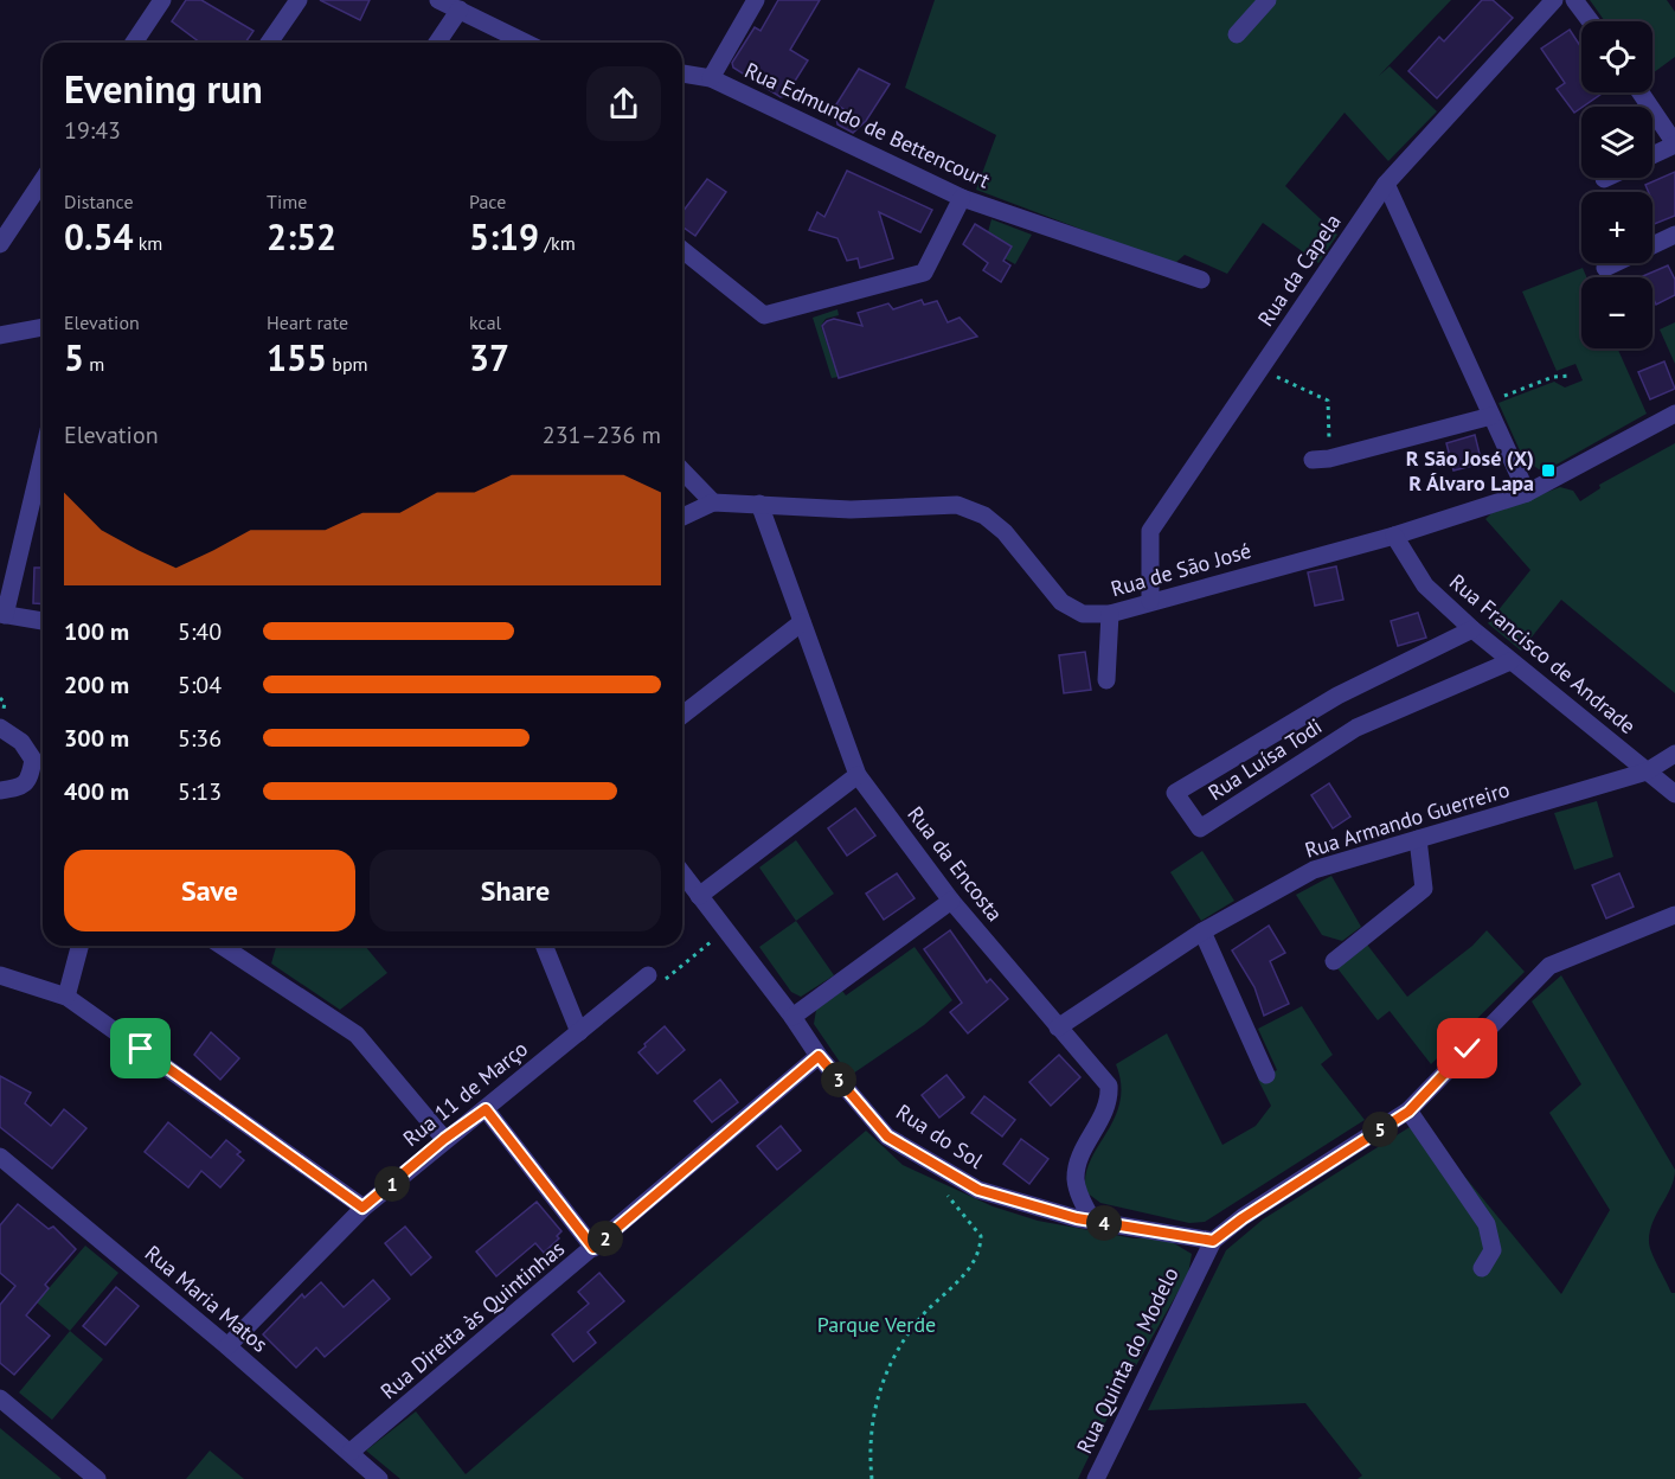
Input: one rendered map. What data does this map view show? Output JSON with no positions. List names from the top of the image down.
{
  "streets": {
    "street": [
      "Rua Edmundo de Bettencourt",
      "Rua da Capela",
      "Rua de São José",
      "Rua Francisco de Andrade",
      "Rua Luísa Todi",
      "Rua Armando Guerreiro",
      "Rua da Encosta",
      "Rua 11 de Março",
      "Rua do Sol",
      "Rua Maria Matos",
      "Rua Direita às Quintinhas",
      "Rua Quinta do Modelo"
    ]
  },
  "crossings": [
    ["Rua da Capela", "Rua de São José"],
    ["Rua de São José", "Rua Francisco de Andrade"],
    ["Rua de São José", "Rua da Encosta"],
    ["Rua Francisco de Andrade", "Rua Luísa Todi"],
    ["Rua Francisco de Andrade", "Rua Armando Guerreiro"],
    ["Rua Armando Guerreiro", "Rua da Encosta"],
    ["Rua da Encosta", "Rua do Sol"],
    ["Rua 11 de Março", "Rua Maria Matos"],
    ["Rua do Sol", "Rua Direita às Quintinhas"],
    ["Rua do Sol", "Rua Quinta do Modelo"],
    ["Rua Maria Matos", "Rua Direita às Quintinhas"]
  ],
  "parks": ["Parque Verde"],
  "places": {
    "transit": ["R São José (X) R Álvaro Lapa"]
  },
  "page": {
    "map_buttons": ["+", "−"],
    "heading": ["Evening run", "19:43"],
    "stats": [
      ["Distance", "0.54 km"],
      ["Time", "2:52"],
      ["Pace", "5:19 /km"],
      ["Elevation", "5 m"],
      ["Heart rate", "155 bpm"],
      ["kcal", "37"]
    ],
    "chart": ["Elevation", "231–236 m"],
    "list": [
      {
        "name": "100 m",
        "note": "5:40"
      },
      {
        "name": "200 m",
        "note": "5:04"
      },
      {
        "name": "300 m",
        "note": "5:36"
      },
      {
        "name": "400 m",
        "note": "5:13"
      }
    ],
    "buttons": ["Save", "Share"],
    "pins": [
      "3",
      "5",
      "1",
      "4",
      "2"
    ]
  }
}
